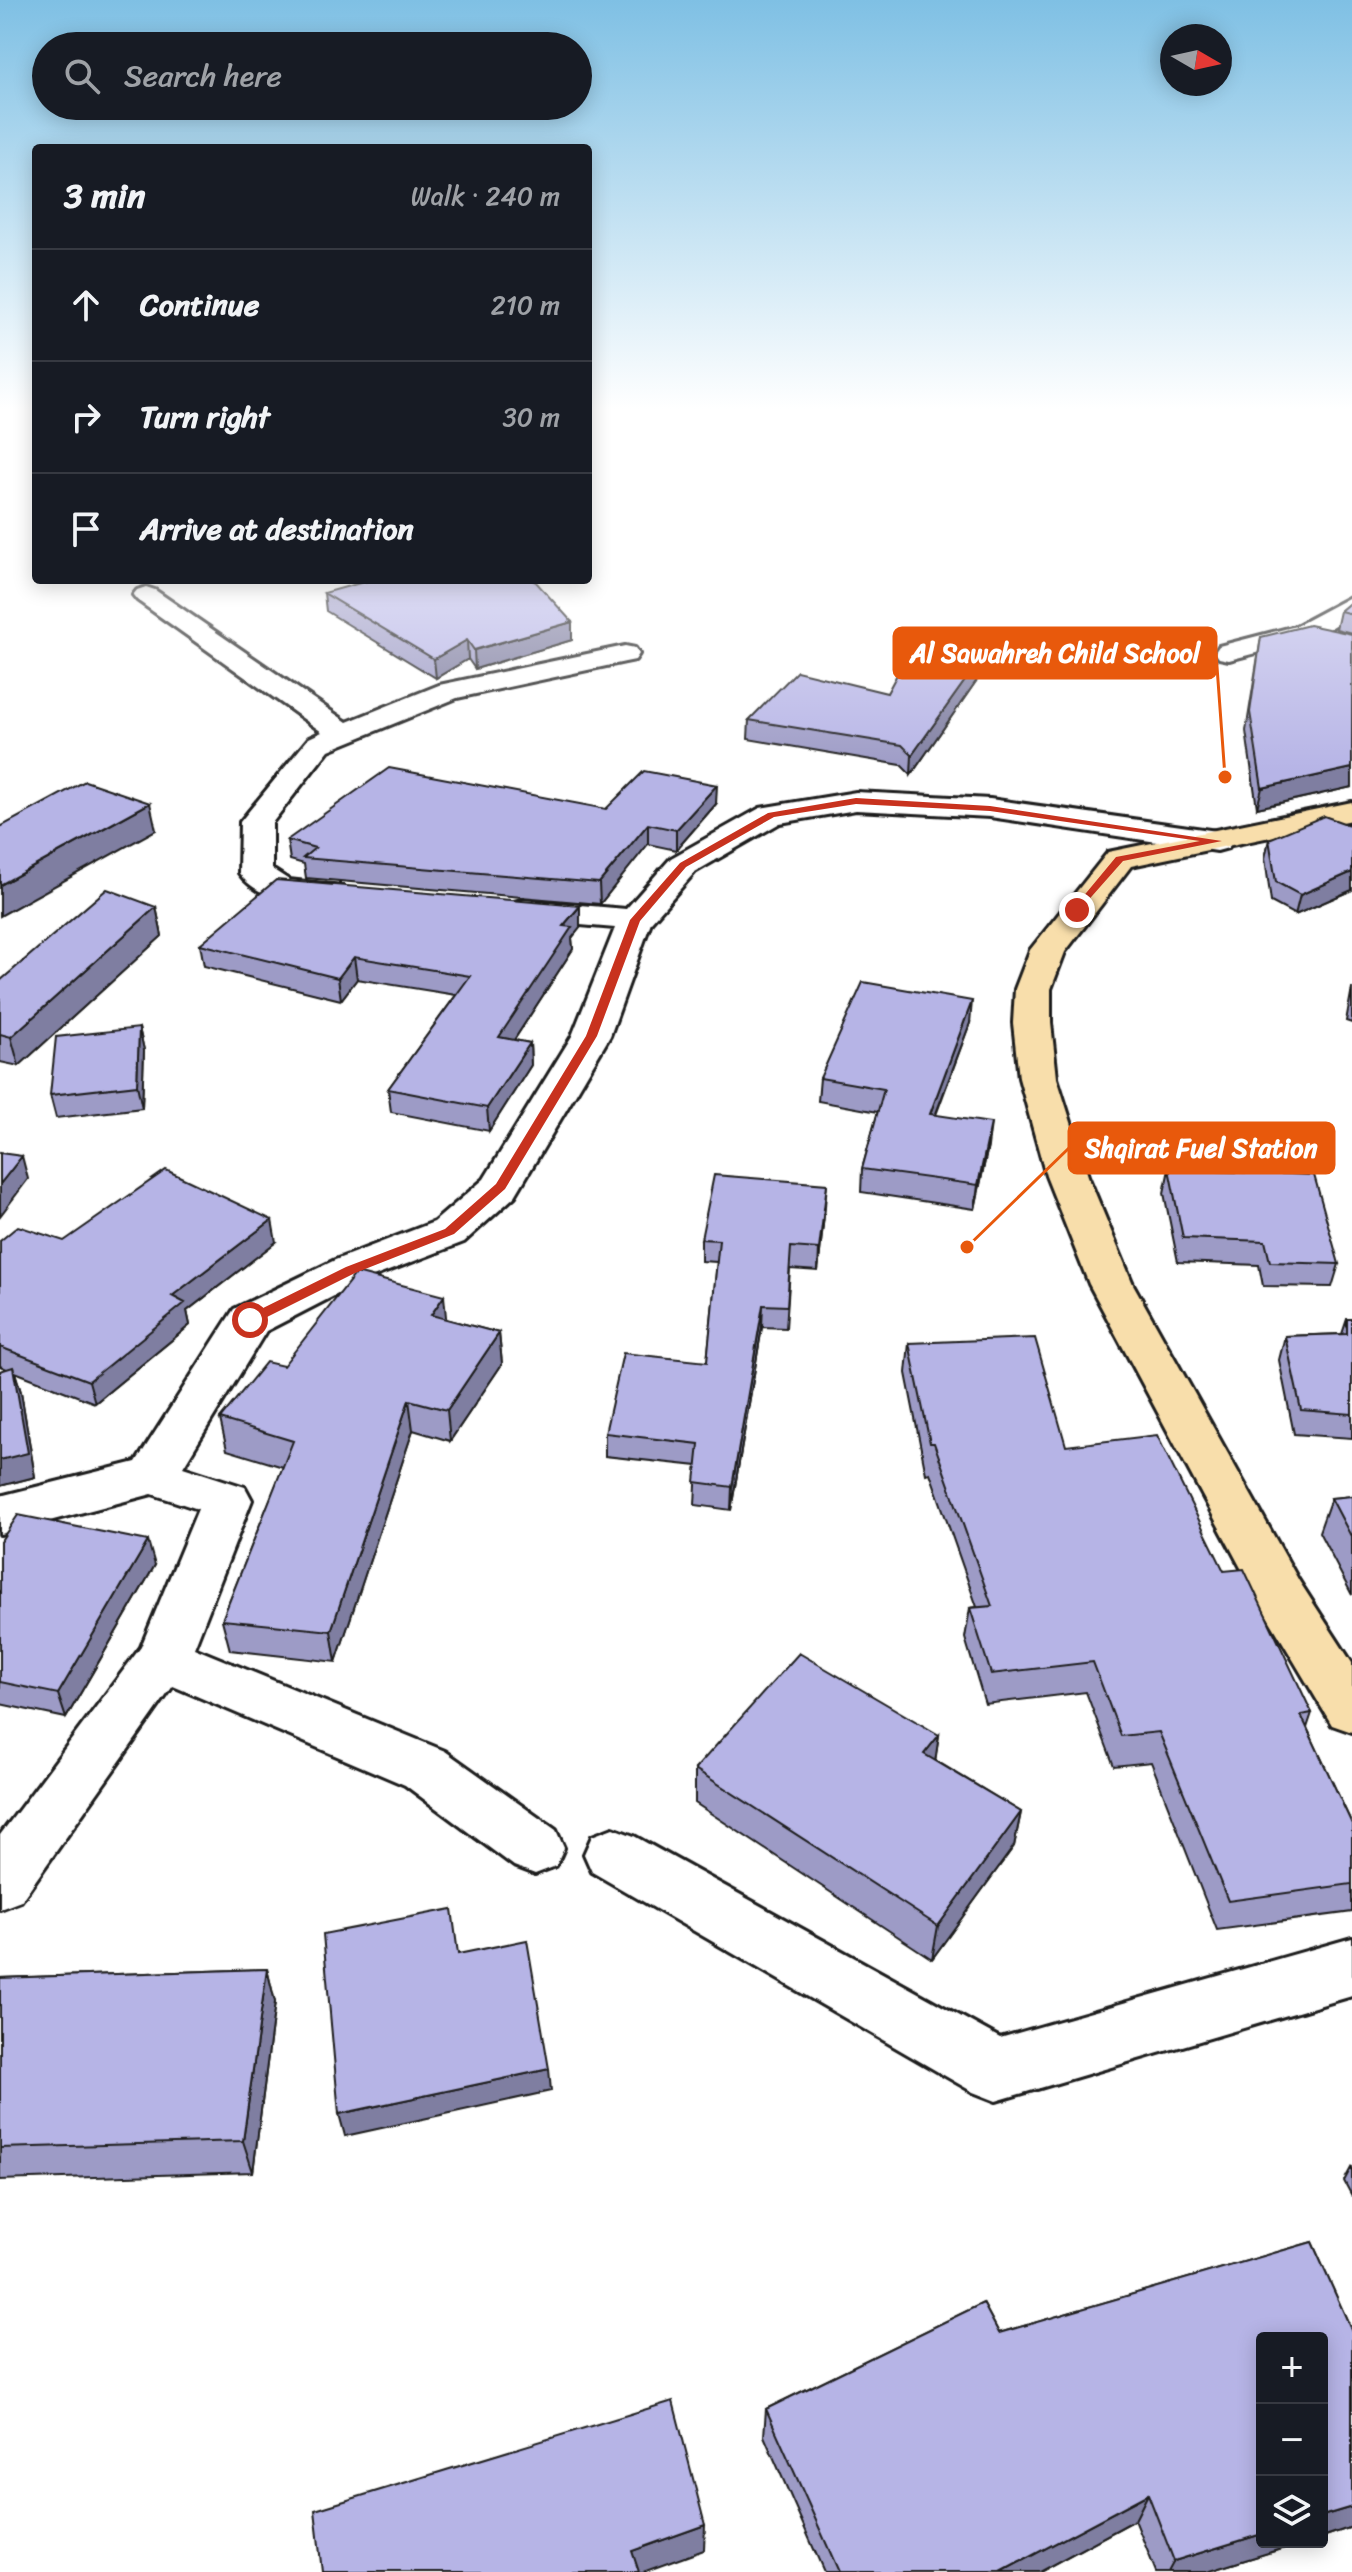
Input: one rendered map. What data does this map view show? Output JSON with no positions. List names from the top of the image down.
{
  "places": ["Al Sawahreh Child School", "Shqirat Fuel Station"],
  "north": "right",
  "page": {
    "search": "Search here",
    "heading": ["3 min", "Walk · 240 m"],
    "list": [
      ["Continue", "210 m"],
      ["Turn right", "30 m"],
      "Arrive at destination"
    ],
    "map_buttons": ["+", "−"]
  }
}
